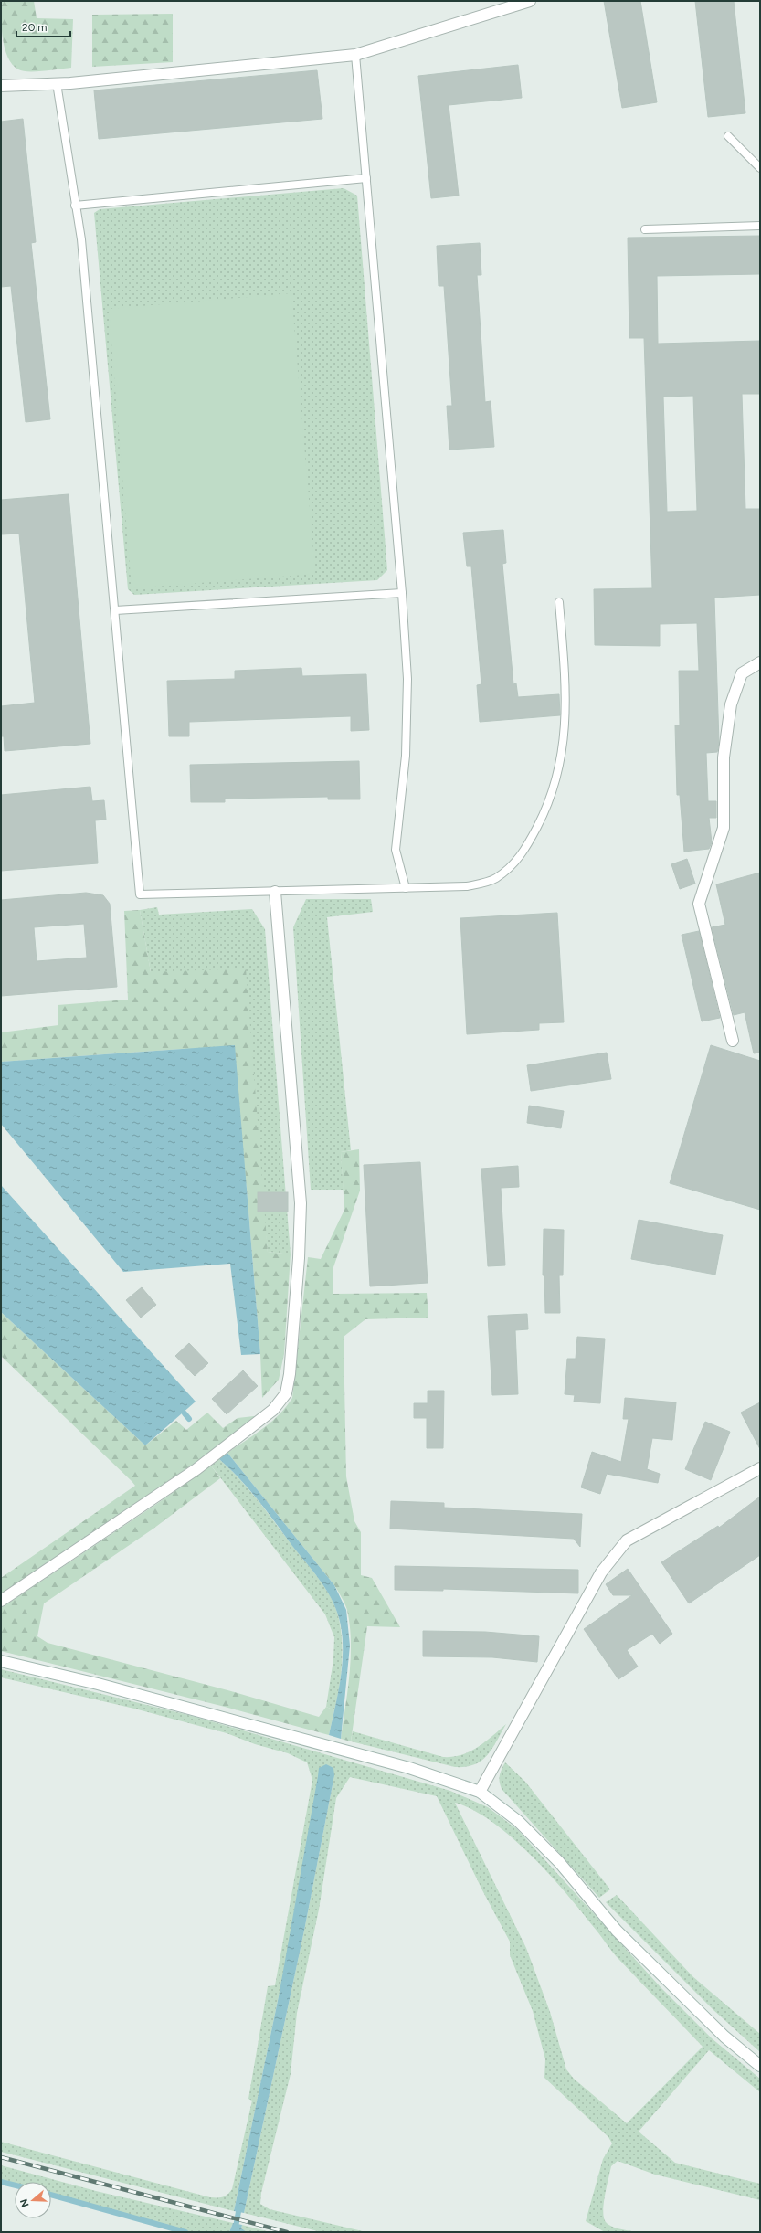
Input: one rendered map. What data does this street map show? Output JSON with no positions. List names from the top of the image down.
{
  "scale_bar": "20 m",
  "north": "left"
}
